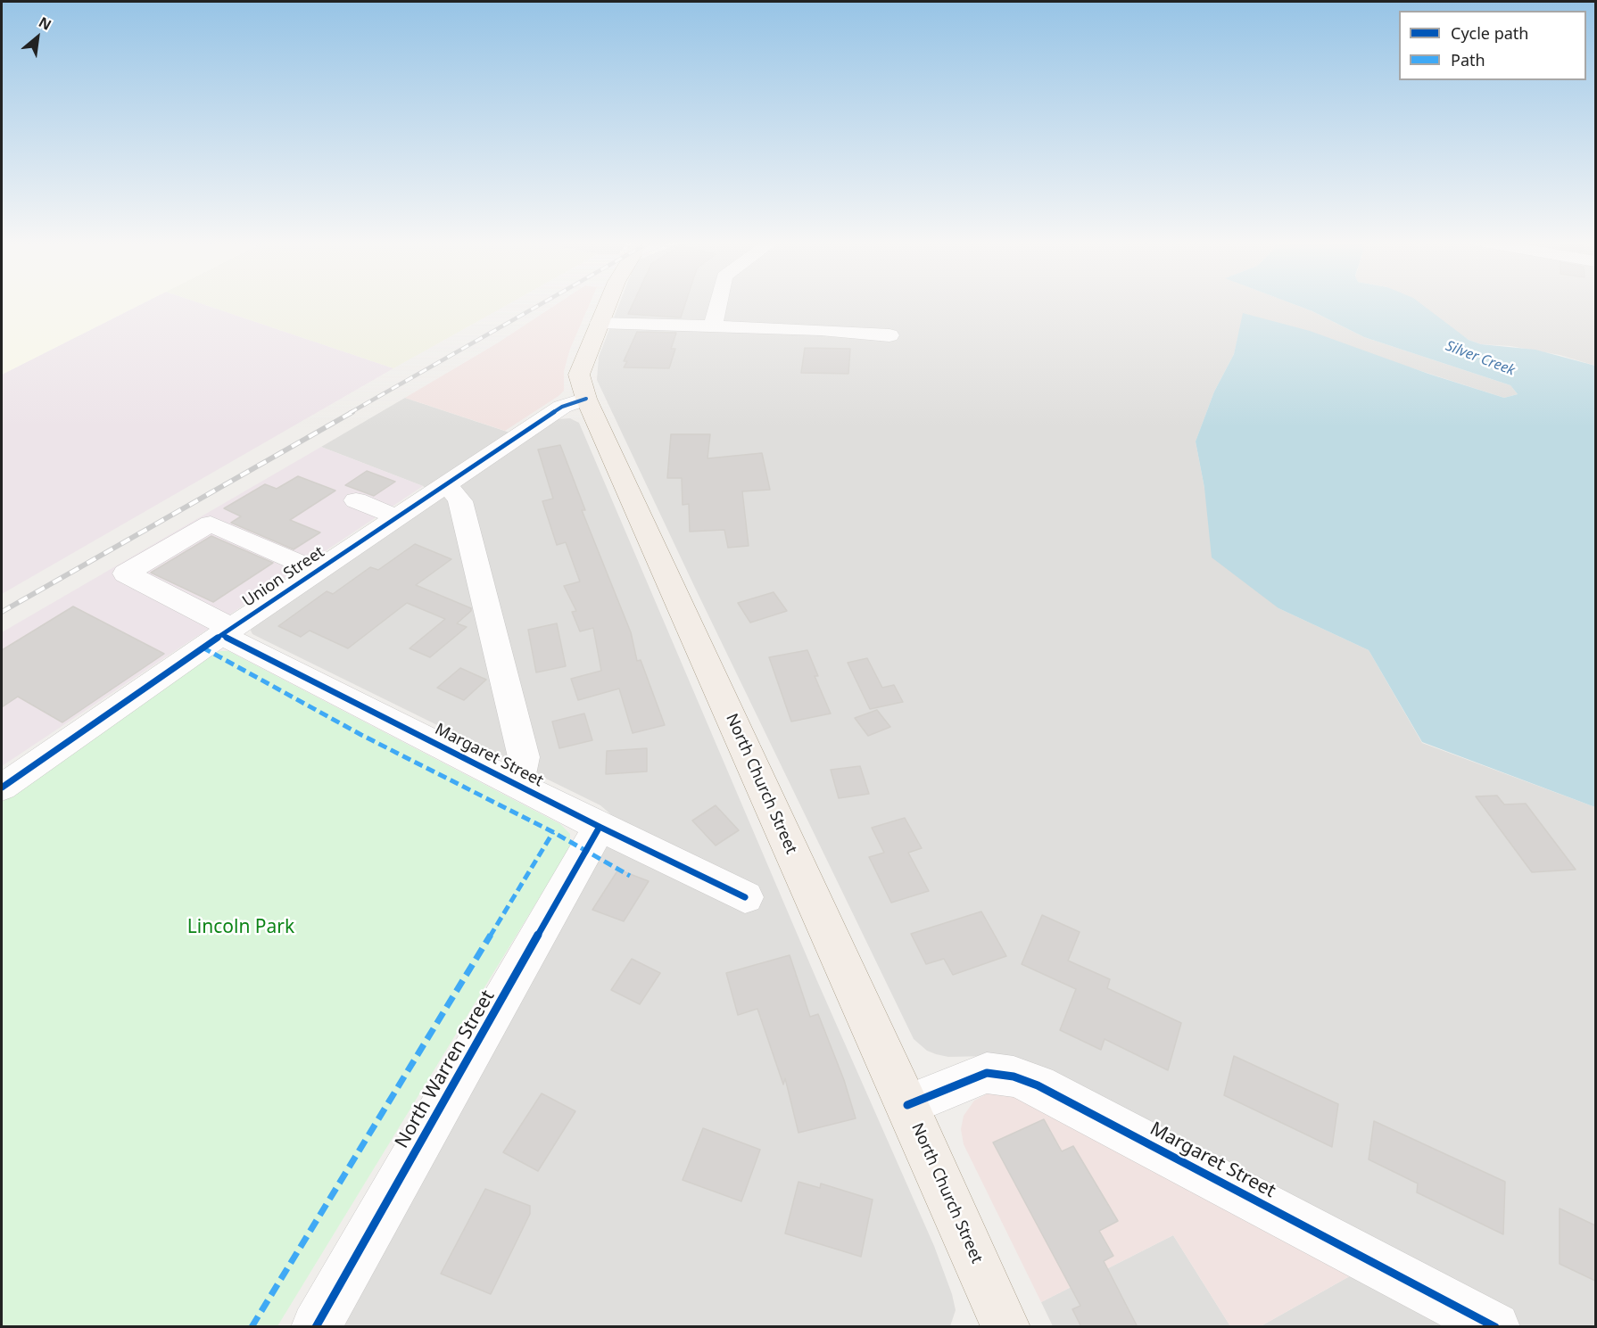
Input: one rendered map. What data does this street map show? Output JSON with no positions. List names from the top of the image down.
{
  "streets": {
    "main road": ["North Church Street"],
    "street": ["Union Street", "Margaret Street", "North Warren Street"]
  },
  "crossings": [
    ["Union Street", "Margaret Street"],
    ["Union Street", "North Church Street"],
    ["Margaret Street", "North Church Street"],
    ["Margaret Street", "North Warren Street"]
  ],
  "water": ["Silver Creek"],
  "parks": ["Lincoln Park"],
  "legend": ["Cycle path", "Path"],
  "north": "top right"
}
